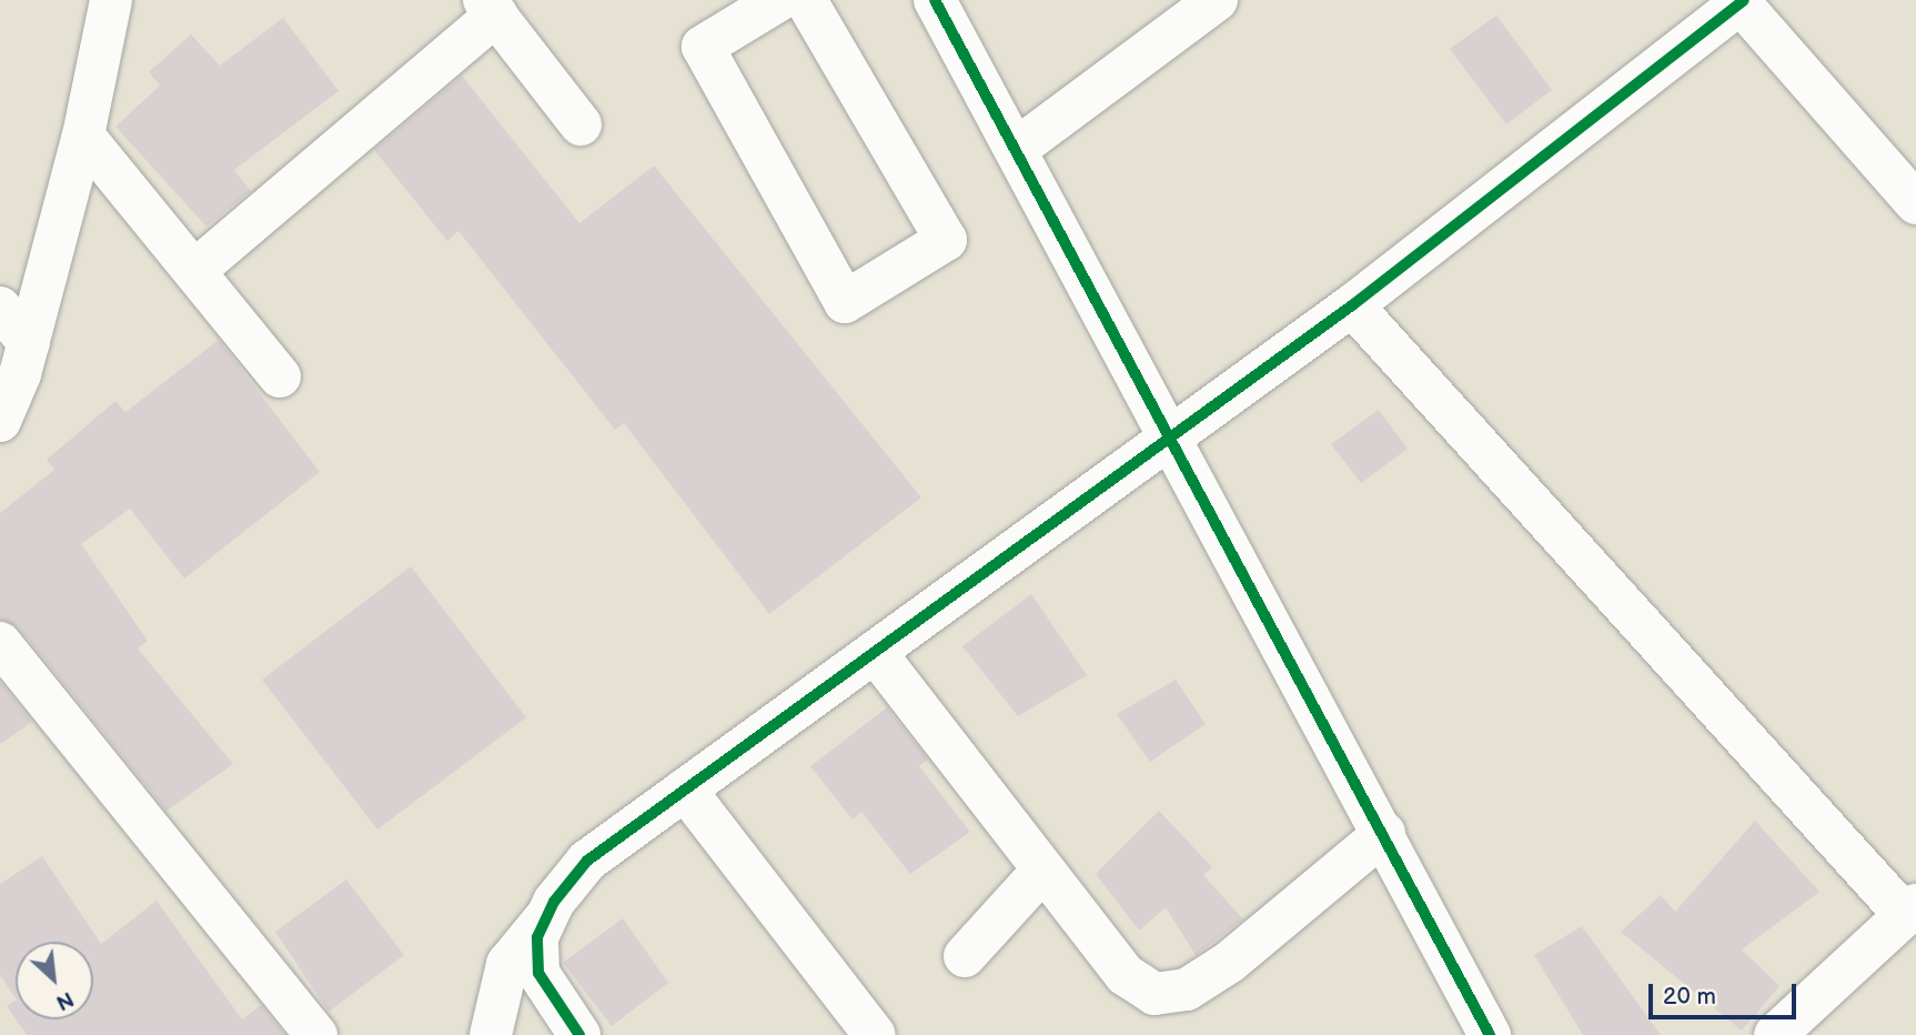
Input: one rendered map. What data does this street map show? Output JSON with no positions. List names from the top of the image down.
{
  "scale_bar": "20 m",
  "north": "bottom right"
}
